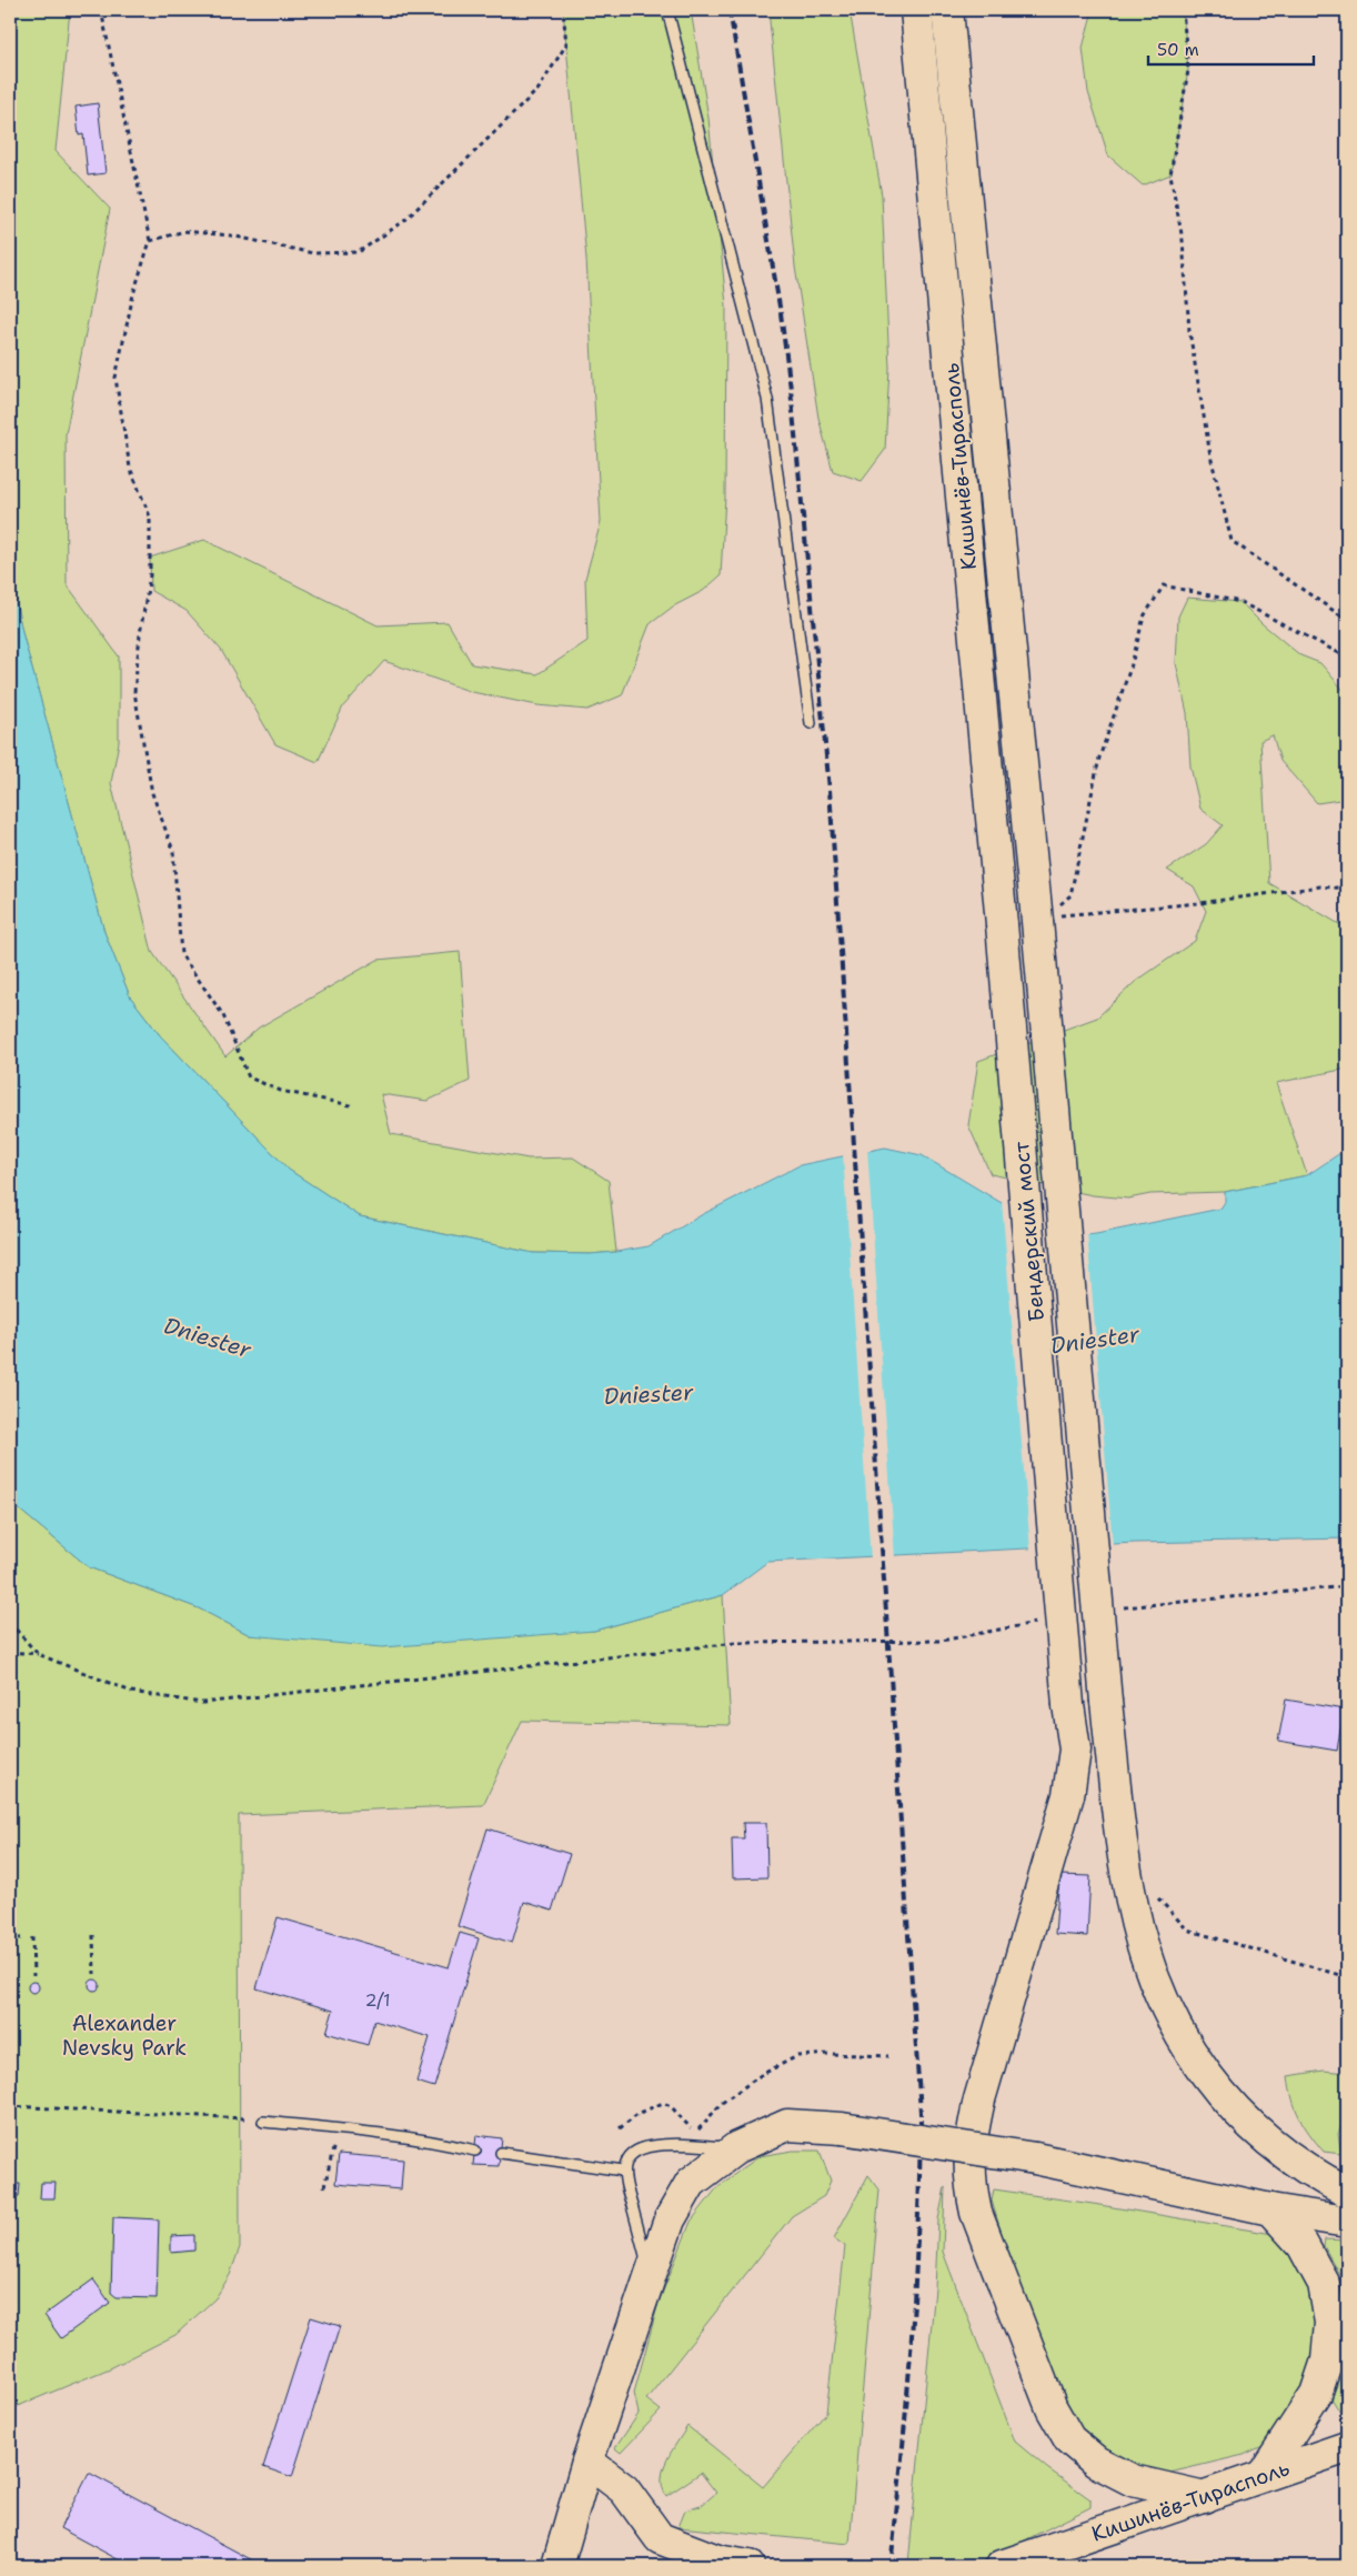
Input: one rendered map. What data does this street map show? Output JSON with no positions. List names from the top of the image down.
{
  "streets": {
    "main road": ["Кишинёв-Тирасполь", "Бендерский мост"]
  },
  "crossings": [
    ["Кишинёв-Тирасполь", "Бендерский мост"]
  ],
  "water": ["Dniester"],
  "parks": ["Alexander Nevsky Park"],
  "house_numbers": ["2/1"],
  "scale_bar": "50 m"
}
